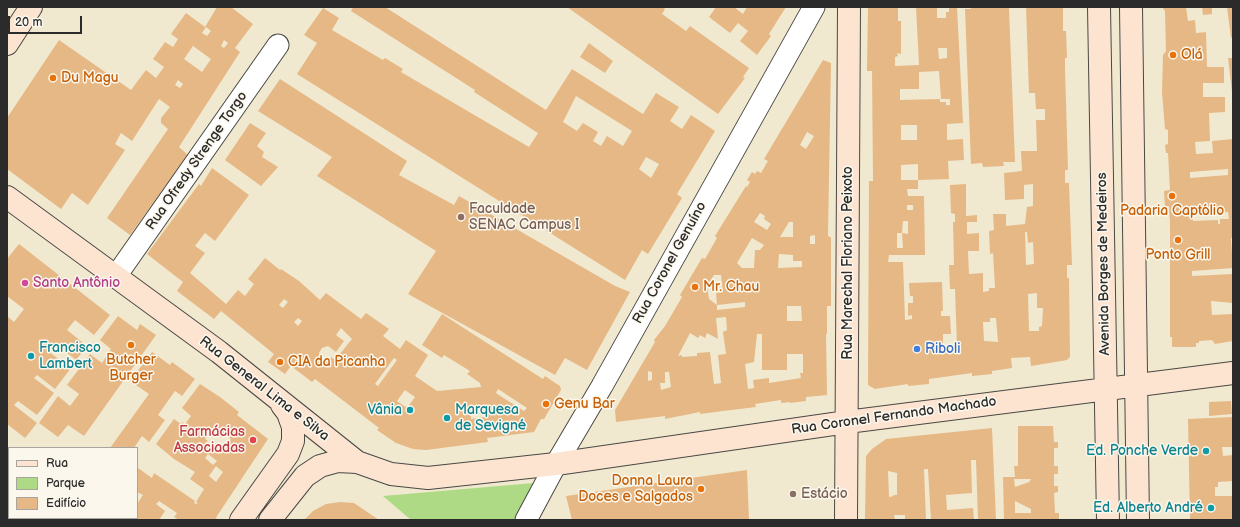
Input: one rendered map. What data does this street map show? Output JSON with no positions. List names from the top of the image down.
{
  "streets": {
    "street": [
      "Rua Ofredy Strenge Torgo",
      "Rua Coronel Genuíno",
      "Rua Marechal Floriano Peixoto",
      "Avenida Borges de Medeiros",
      "Rua General Lima e Silva",
      "Rua Coronel Fernando Machado"
    ]
  },
  "crossings": [
    ["Rua Ofredy Strenge Torgo", "Rua General Lima e Silva"],
    ["Rua Coronel Genuíno", "Rua General Lima e Silva"],
    ["Rua Coronel Genuíno", "Rua Coronel Fernando Machado"],
    ["Rua Marechal Floriano Peixoto", "Rua Coronel Fernando Machado"],
    ["Avenida Borges de Medeiros", "Rua Coronel Fernando Machado"],
    ["Rua General Lima e Silva", "Rua Coronel Fernando Machado"]
  ],
  "places": [
    "Olá",
    "Du Magu",
    "Padaria Captólio",
    "Faculdade SENAC Campus I",
    "Ponto Grill",
    "Santo Antônio",
    "Mr. Chau",
    "Butcher Burger",
    "Riboli",
    "Francisco Lambert",
    "CIA da Picanha",
    "Genu Bar",
    "Vânia",
    "Marquesa de Sevigné",
    "Farmácias Associadas",
    "Ed. Ponche Verde",
    "Donna Laura Doces e Salgados",
    "Estácio",
    "Ed. Alberto André"
  ],
  "legend": ["Rua", "Parque", "Edifício"],
  "scale_bar": "20 m"
}
